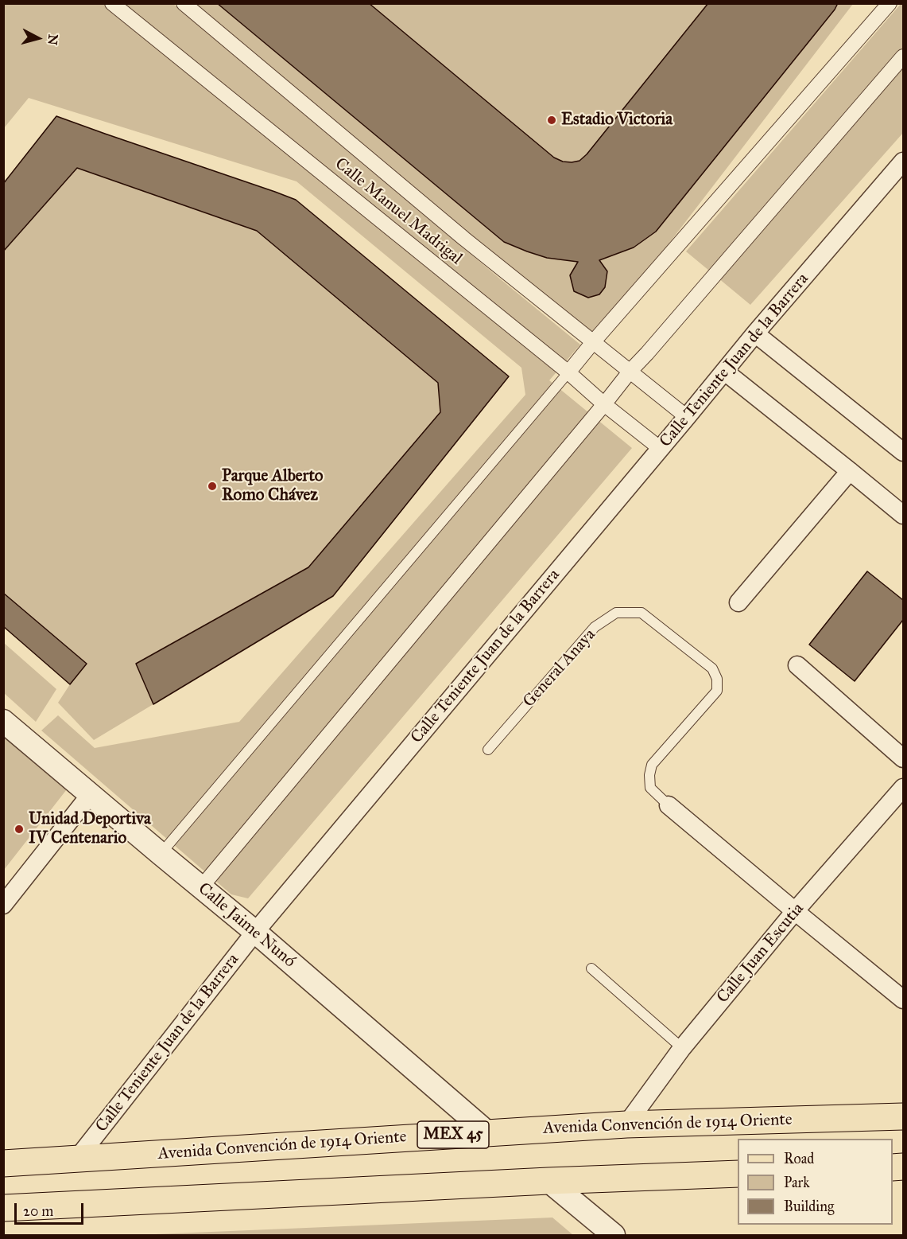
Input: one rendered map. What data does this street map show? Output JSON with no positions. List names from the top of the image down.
{
  "streets": {
    "main road": ["Avenida Convención de 1914 Oriente", "MEX 45"],
    "street": [
      "Calle Manuel Madrigal",
      "Calle Teniente Juan de la Barrera",
      "Calle Jaime Nunó",
      "Calle Juan Escutia"
    ],
    "lane": ["General Anaya"]
  },
  "crossings": [
    ["Calle Manuel Madrigal", "Calle Teniente Juan de la Barrera"],
    ["Calle Teniente Juan de la Barrera", "Calle Jaime Nunó"],
    ["Calle Teniente Juan de la Barrera", "Avenida Convención de 1914 Oriente"],
    ["Calle Jaime Nunó", "Avenida Convención de 1914 Oriente"],
    ["Calle Juan Escutia", "Avenida Convención de 1914 Oriente"]
  ],
  "places": ["Estadio Victoria", "Parque Alberto Romo Chávez", "Unidad Deportiva IV Centenario"],
  "legend": ["Road", "Park", "Building"],
  "scale_bar": "20 m",
  "north": "right"
}
